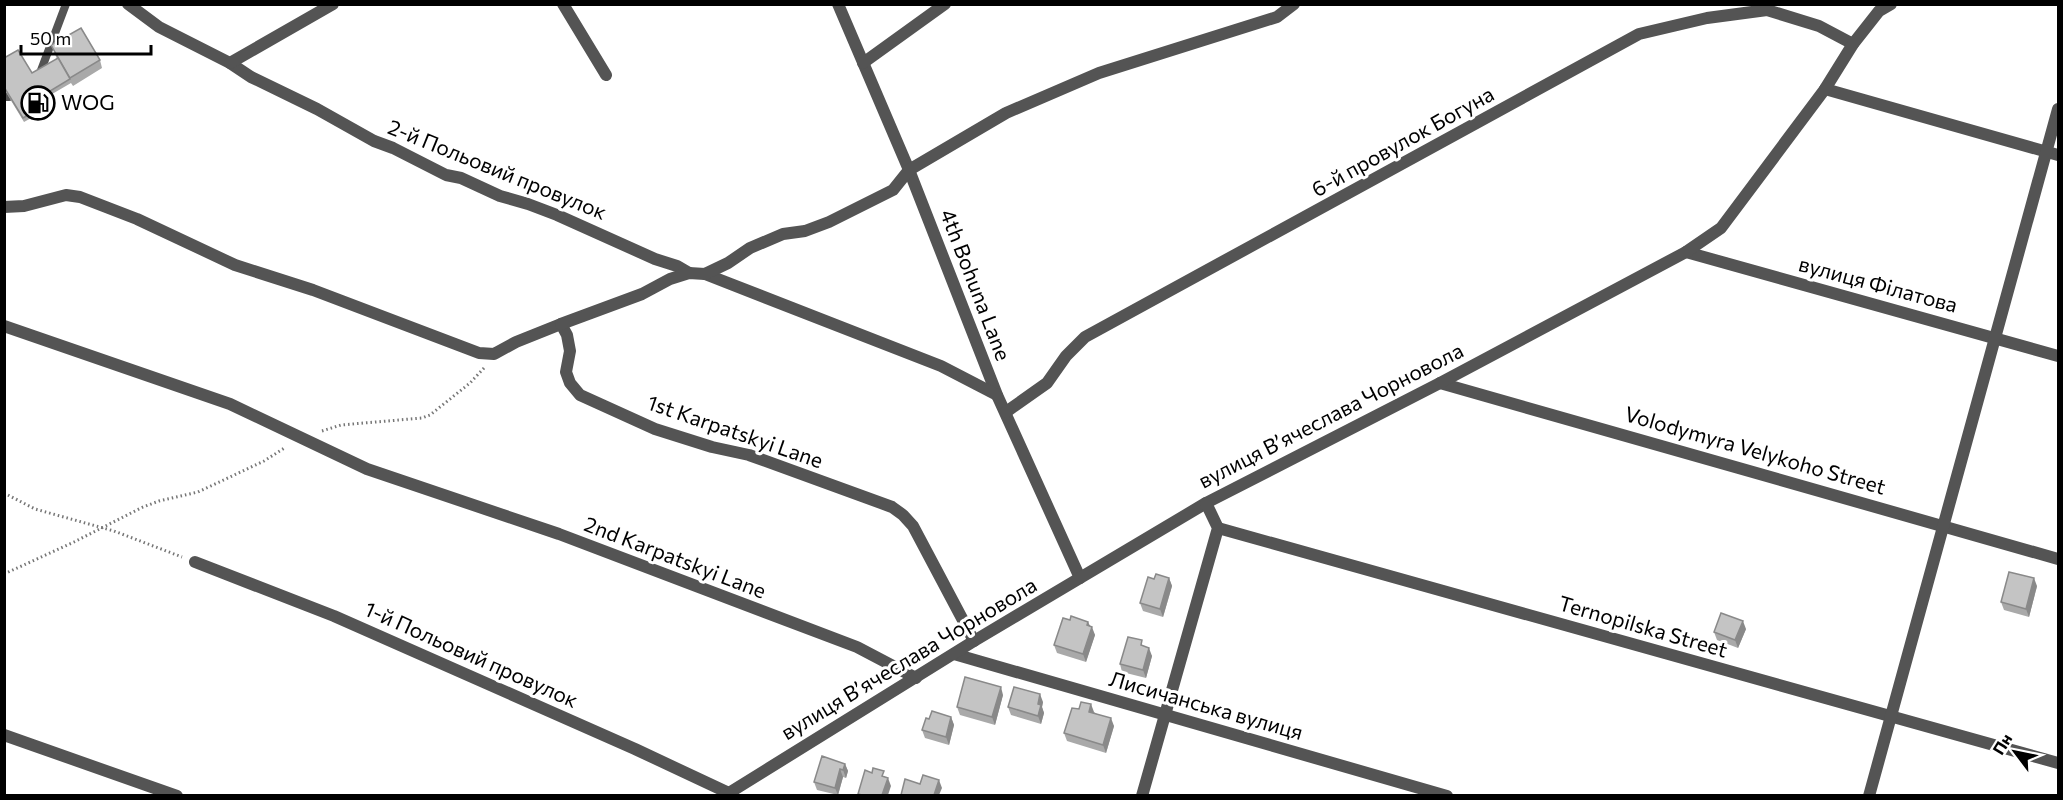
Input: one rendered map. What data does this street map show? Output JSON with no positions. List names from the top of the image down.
{
  "streets": {
    "street": [
      "6-й провулок Богуна",
      "2-й Польовий провулок",
      "4th Bohuna Lane",
      "вулиця Філатова",
      "вулиця Вʼячеслава Чорновола",
      "1st Karpatskyi Lane",
      "Volodymyra Velykoho Street",
      "2nd Karpatskyi Lane",
      "Ternopilska Street",
      "1-й Польовий провулок",
      "Лисичанська вулиця"
    ]
  },
  "crossings": [
    ["6-й провулок Богуна", "4th Bohuna Lane"],
    ["6-й провулок Богуна", "вулиця Вʼячеслава Чорновола"],
    ["4th Bohuna Lane", "вулиця Вʼячеслава Чорновола"],
    ["вулиця Філатова", "вулиця Вʼячеслава Чорновола"],
    ["вулиця Вʼячеслава Чорновола", "1st Karpatskyi Lane"],
    ["вулиця Вʼячеслава Чорновола", "Volodymyra Velykoho Street"],
    ["вулиця Вʼячеслава Чорновола", "2nd Karpatskyi Lane"],
    ["вулиця Вʼячеслава Чорновола", "1-й Польовий провулок"],
    ["вулиця Вʼячеслава Чорновола", "Лисичанська вулиця"]
  ],
  "places": {
    "fuel station": ["WOG"]
  },
  "scale_bar": "50 m",
  "north": "top left"
}
